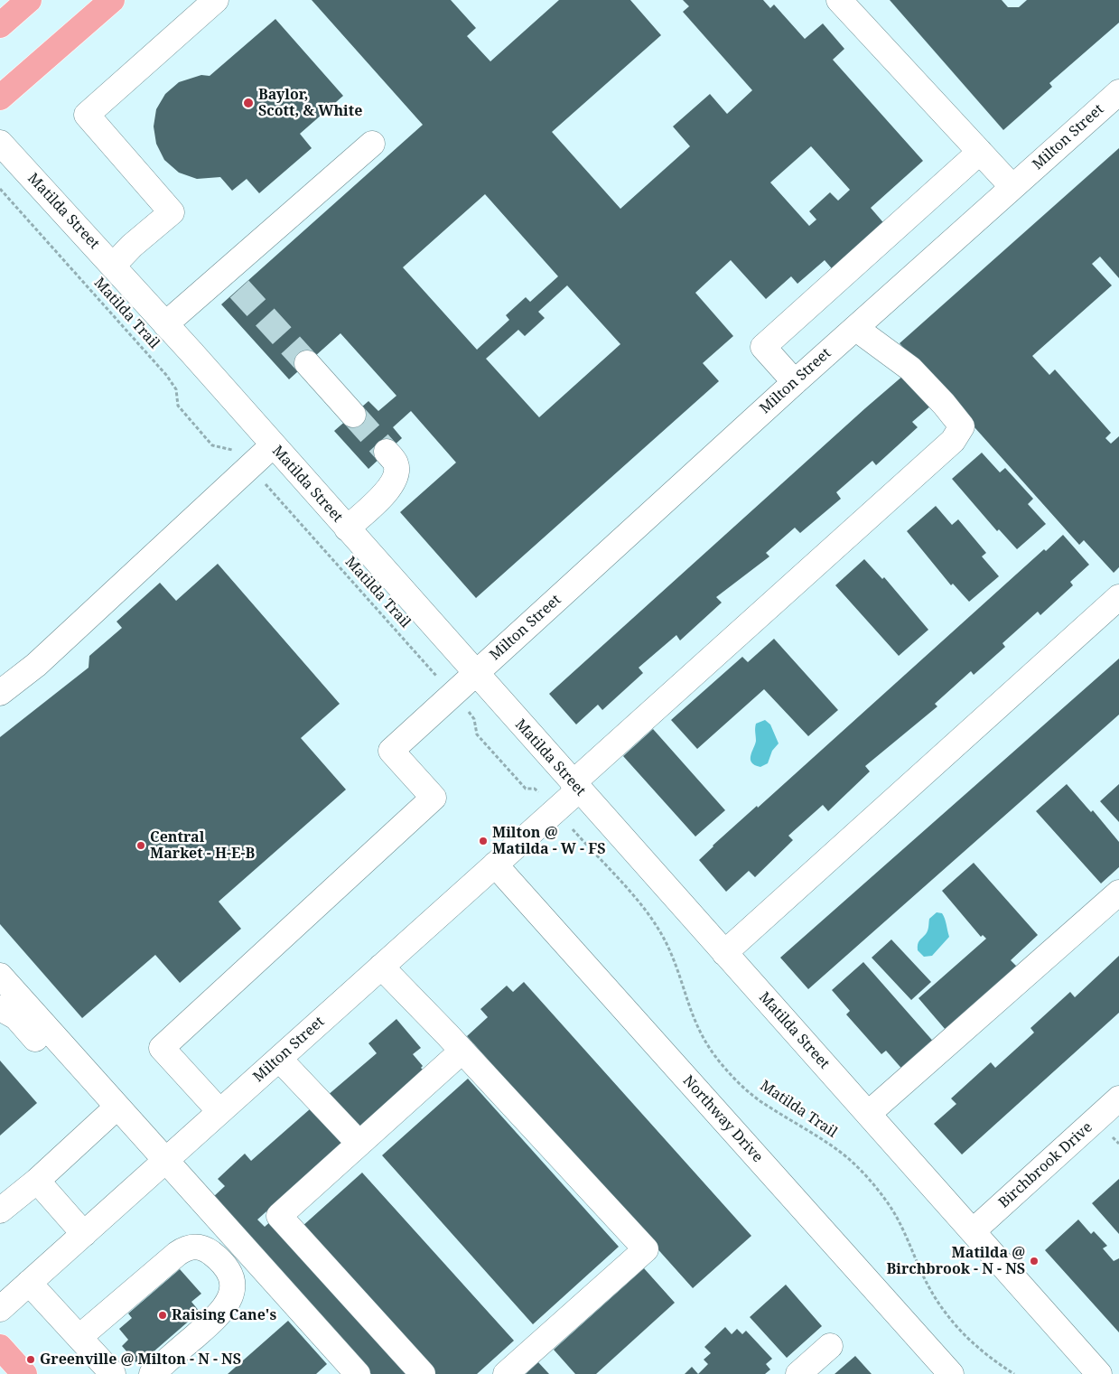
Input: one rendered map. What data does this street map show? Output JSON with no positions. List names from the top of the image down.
{
  "streets": {
    "street": [
      "Milton Street",
      "Matilda Street",
      "Northway Drive",
      "Birchbrook Drive"
    ],
    "path": ["Matilda Trail"]
  },
  "crossings": [
    ["Milton Street", "Matilda Street"],
    ["Milton Street", "Northway Drive"],
    ["Matilda Street", "Birchbrook Drive"]
  ],
  "places": [
    "Baylor, Scott, & White",
    "Milton @ Matilda - W - FS",
    "Central Market - H-E-B",
    "Matilda @ Birchbrook - N - NS",
    "Raising Cane's",
    "Greenville @ Milton - N - NS"
  ]
}
